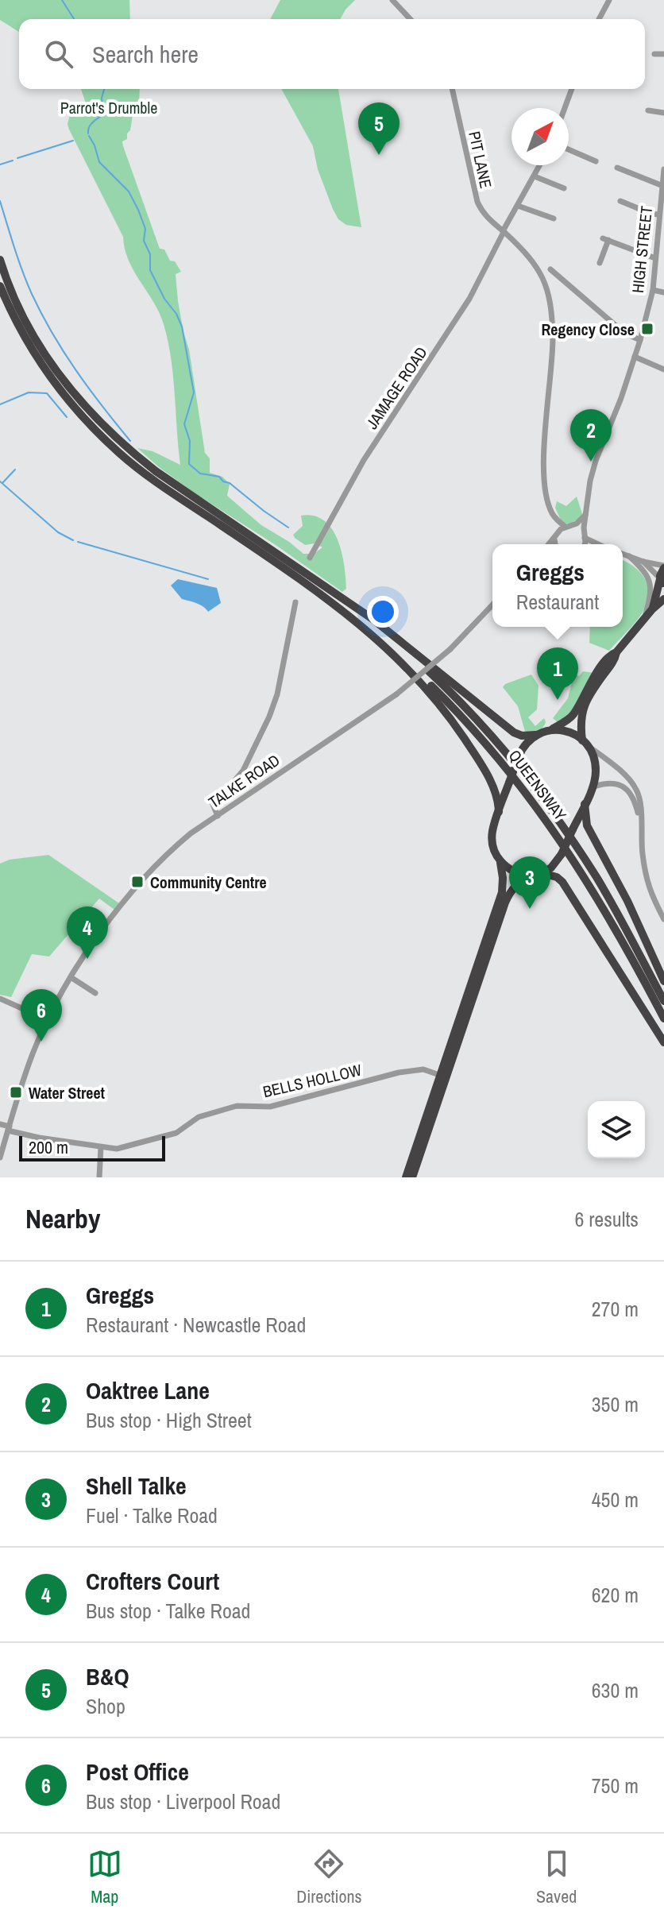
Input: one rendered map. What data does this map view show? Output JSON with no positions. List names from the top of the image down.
{
  "streets": {
    "highway": ["QUEENSWAY"],
    "street": [
      "PIT LANE",
      "HIGH STREET",
      "JAMAGE ROAD",
      "TALKE ROAD",
      "BELLS HOLLOW"
    ]
  },
  "crossings": [
    ["PIT LANE", "JAMAGE ROAD"],
    ["TALKE ROAD", "BELLS HOLLOW"]
  ],
  "parks": ["Parrot's Drumble"],
  "places": {
    "transit": ["Regency Close", "Community Centre", "Water Street"]
  },
  "scale_bar": "200 m",
  "north": "top right",
  "page": {
    "search": "Search here",
    "pins": [
      "5",
      "2",
      "1",
      "3",
      "4",
      "6"
    ],
    "popup": ["Greggs", "Restaurant"],
    "scale": "200 m",
    "heading": ["Nearby", "6 results"],
    "list": [
      {
        "mark": "1",
        "name": "Greggs",
        "note": "Restaurant · Newcastle Road",
        "value": "270 m"
      },
      {
        "mark": "2",
        "name": "Oaktree Lane",
        "note": "Bus stop · High Street",
        "value": "350 m"
      },
      {
        "mark": "3",
        "name": "Shell Talke",
        "note": "Fuel · Talke Road",
        "value": "450 m"
      },
      {
        "mark": "4",
        "name": "Crofters Court",
        "note": "Bus stop · Talke Road",
        "value": "620 m"
      },
      {
        "mark": "5",
        "name": "B&Q",
        "note": "Shop",
        "value": "630 m"
      },
      {
        "mark": "6",
        "name": "Post Office",
        "note": "Bus stop · Liverpool Road",
        "value": "750 m"
      }
    ],
    "nav": ["Map", "Directions", "Saved"]
  }
}
